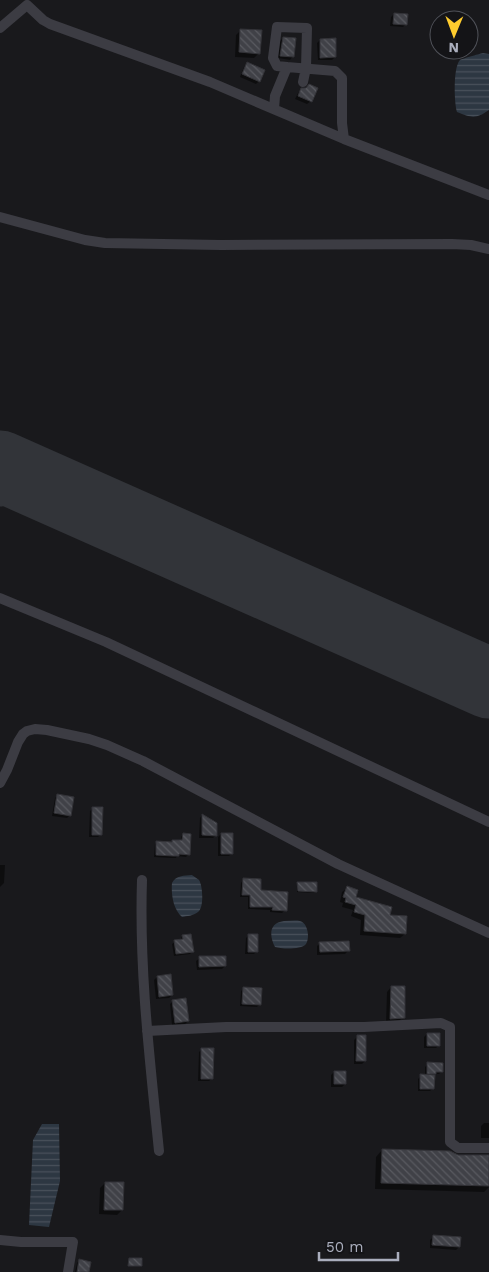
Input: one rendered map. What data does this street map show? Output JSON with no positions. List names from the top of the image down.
{
  "scale_bar": "50 m",
  "north": "bottom"
}
